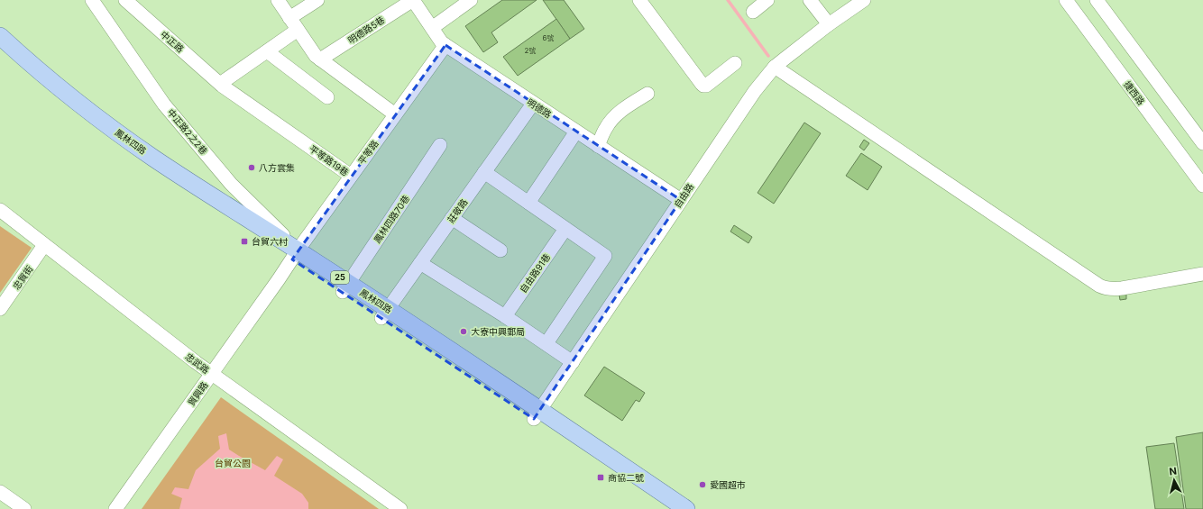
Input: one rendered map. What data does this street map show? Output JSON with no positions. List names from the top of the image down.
{
  "streets": {
    "main road": ["鳳林四路", "25"],
    "street": [
      "明德路5巷",
      "中正路",
      "捷西路",
      "明德路",
      "中正路2之2巷",
      "平等路",
      "平等路19巷",
      "自由路",
      "莊敬路",
      "鳳林四路70巷",
      "自由路91巷",
      "忠貿街",
      "忠武路",
      "貿興路"
    ]
  },
  "crossings": [
    ["明德路5巷", "明德路"],
    ["中正路", "平等路19巷"],
    ["明德路", "平等路"],
    ["明德路", "自由路"],
    ["明德路", "莊敬路"],
    ["中正路2之2巷", "鳳林四路"],
    ["中正路2之2巷", "平等路"],
    ["中正路2之2巷", "貿興路"],
    ["鳳林四路", "平等路"],
    ["鳳林四路", "自由路"],
    ["鳳林四路", "莊敬路"],
    ["鳳林四路", "鳳林四路70巷"],
    ["鳳林四路", "貿興路"],
    ["平等路", "平等路19巷"],
    ["平等路", "貿興路"],
    ["忠貿街", "忠武路"],
    ["忠武路", "貿興路"]
  ],
  "parks": ["台貿公園"],
  "places": {
    "other": ["八方雲集", "大寮中興郵局", "愛國超市"],
    "transit": ["台貿六村", "商協二號"]
  },
  "house_numbers": ["6號", "2號"],
  "north": "top"
}
